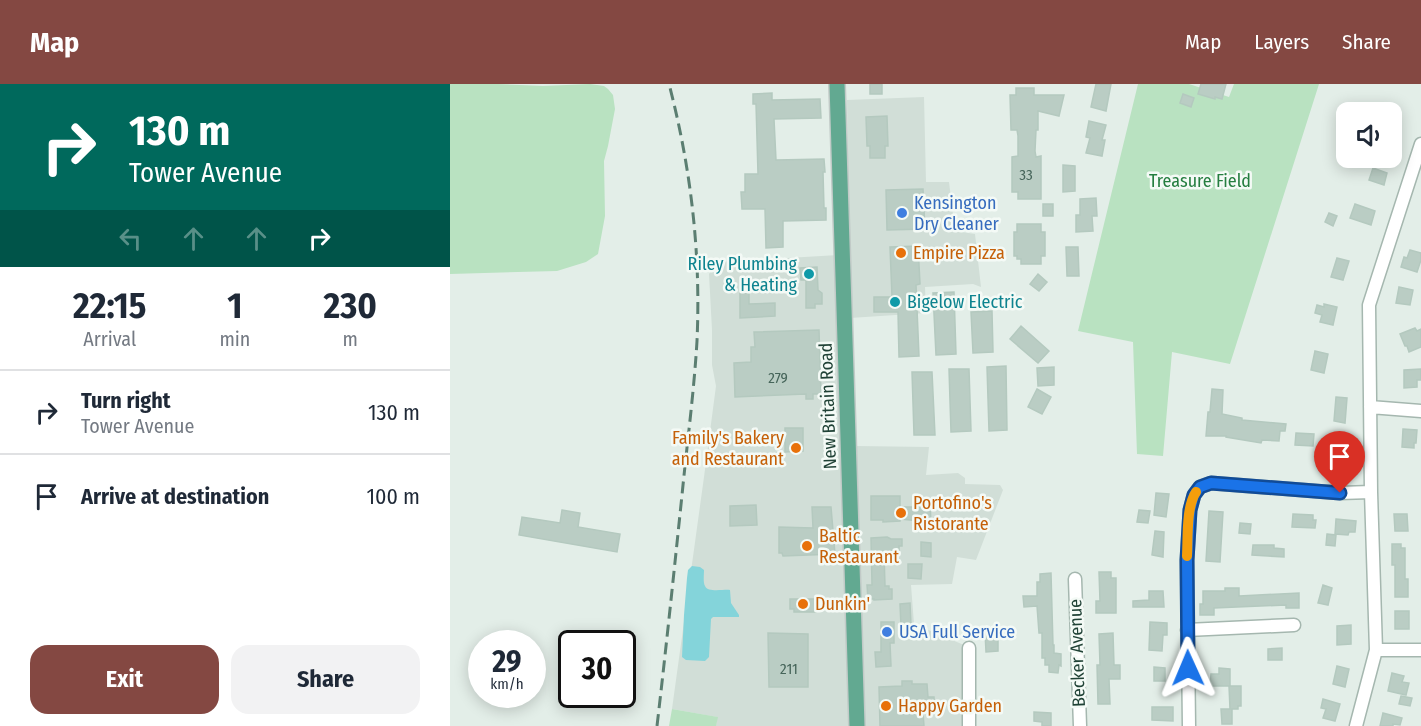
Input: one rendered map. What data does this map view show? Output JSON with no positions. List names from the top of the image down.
{
  "streets": {
    "main road": ["New Britain Road"],
    "street": ["Becker Avenue"]
  },
  "parks": ["Treasure Field"],
  "places": [
    "Kensington Dry Cleaner",
    "Empire Pizza",
    "Riley Plumbing & Heating",
    "Bigelow Electric",
    "Family's Bakery and Restaurant",
    "Portofino's Ristorante",
    "Baltic Restaurant",
    "Dunkin'",
    "USA Full Service",
    "Happy Garden"
  ],
  "house_numbers": ["33", "279", "211"],
  "page": {
    "header": "Map",
    "nav": ["Map", "Layers", "Share"],
    "turn": ["130 m", "Tower Avenue"],
    "eta": [
      "22:15",
      "Arrival",
      "1",
      "min",
      "230",
      "m"
    ],
    "list": [
      {
        "name": "Turn right",
        "note": "Tower Avenue",
        "value": "130 m"
      },
      {
        "name": "Arrive at destination",
        "value": "100 m"
      }
    ],
    "speed": "29 km/h",
    "limit": "30",
    "buttons": ["Exit", "Share"]
  }
}
